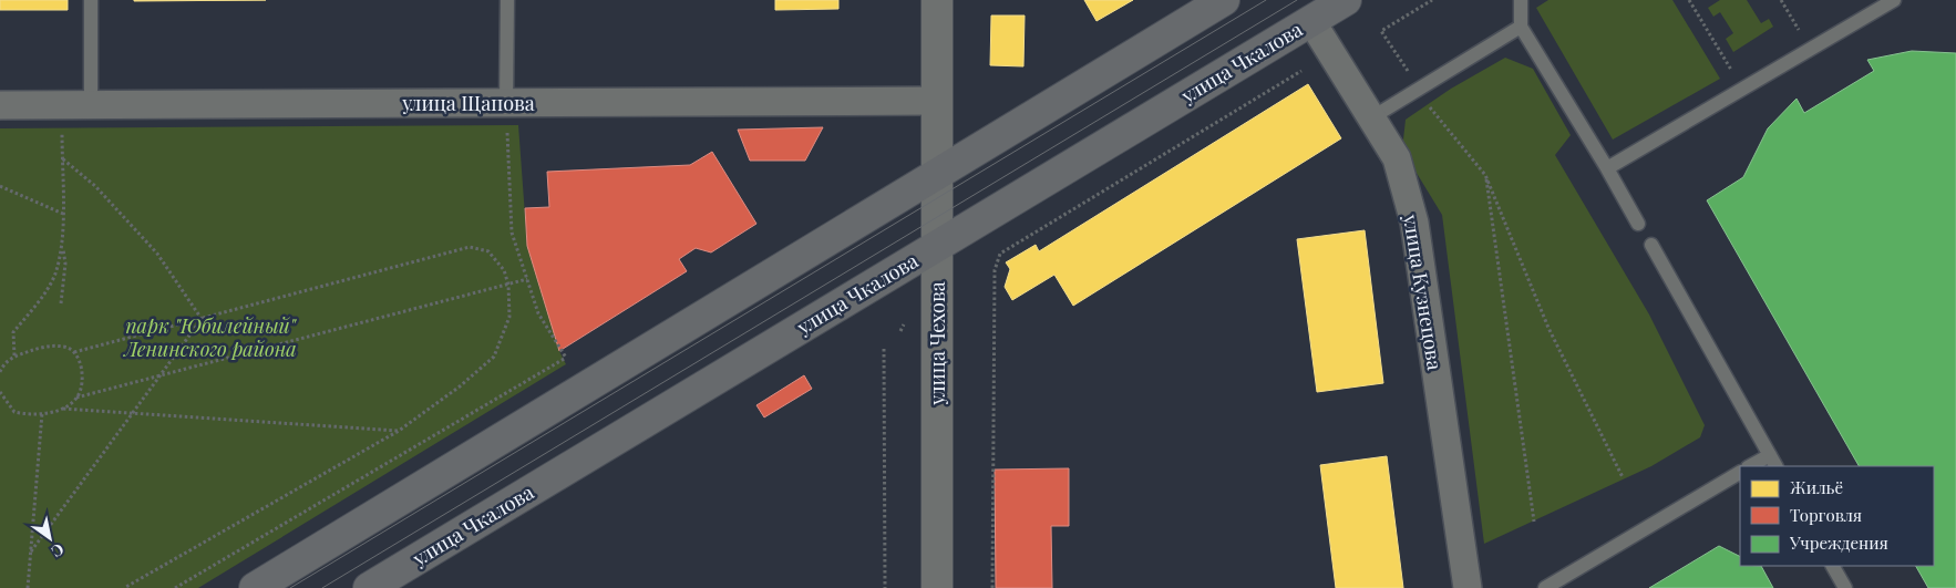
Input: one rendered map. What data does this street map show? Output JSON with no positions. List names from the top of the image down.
{
  "streets": {
    "main road": ["улица Чкалова"],
    "street": ["улица Щапова", "улица Кузнецова", "улица Чехова"]
  },
  "crossings": [
    ["улица Чкалова", "улица Кузнецова"],
    ["улица Чкалова", "улица Чехова"],
    ["улица Щапова", "улица Чехова"]
  ],
  "parks": ["парк \"Юбилейный\" Ленинского района"],
  "legend": ["Жильё", "Торговля", "Учреждения"],
  "north": "bottom right"
}
